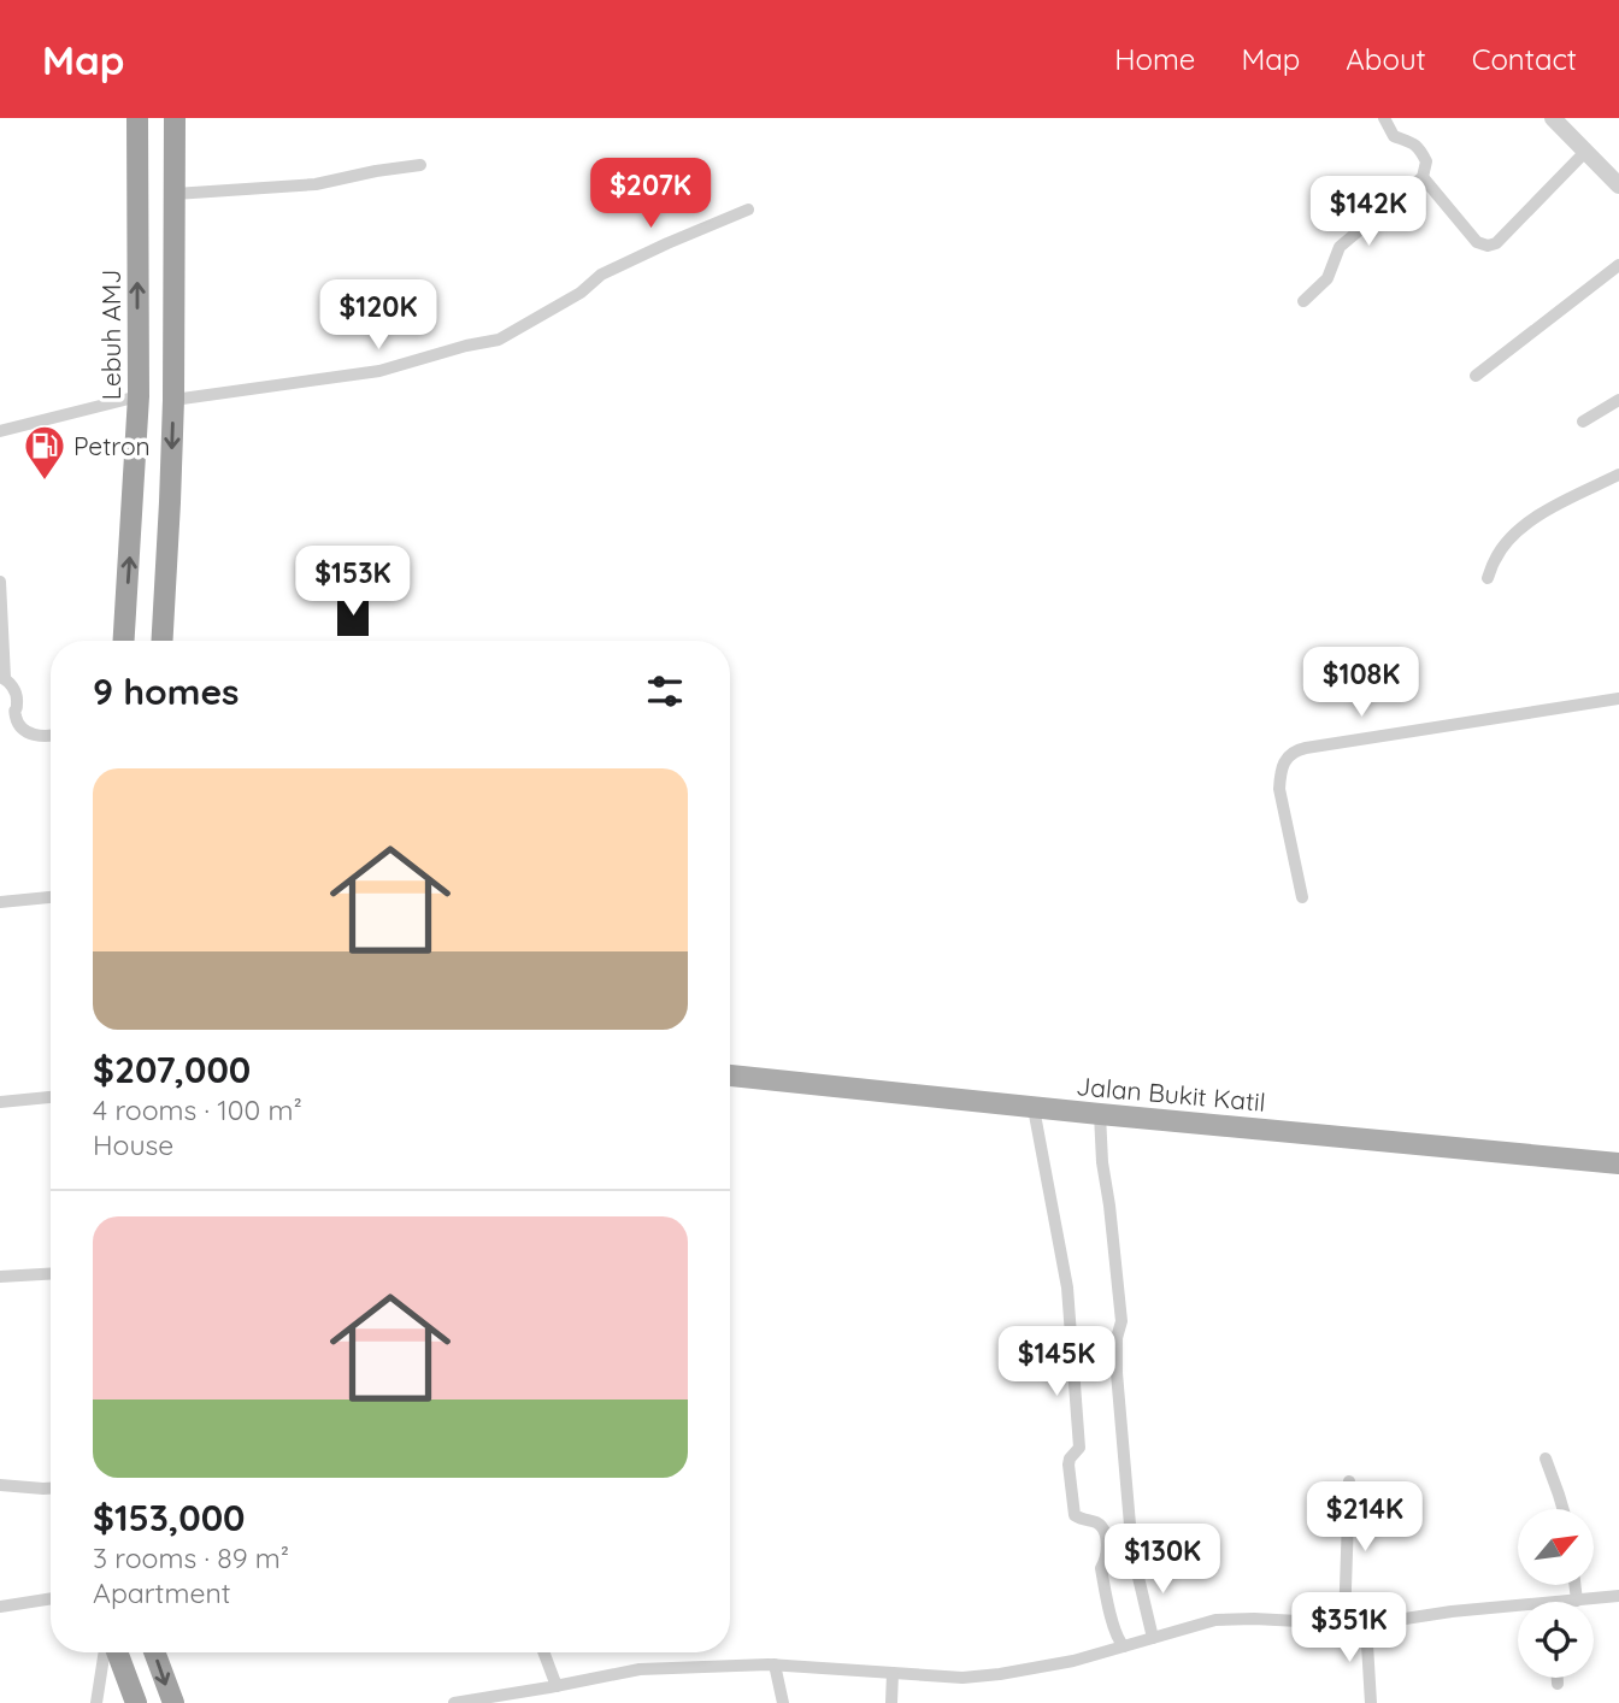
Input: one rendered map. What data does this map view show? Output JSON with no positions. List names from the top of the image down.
{
  "streets": {
    "highway": ["Lebuh AMJ"],
    "main road": ["Jalan Bukit Katil"]
  },
  "places": {
    "fuel station": ["Petron"]
  },
  "north": "top right",
  "page": {
    "header": "Map",
    "nav": [
      "Home",
      "Map",
      "About",
      "Contact"
    ],
    "price": [
      "$207K",
      "$142K",
      "$120K",
      "$153K",
      "$108K",
      "$145K",
      "$214K",
      "$130K",
      "$351K"
    ],
    "heading": "9 homes",
    "list": [
      {
        "name": "$207,000",
        "note": "4 rooms · 100 m² · House"
      },
      {
        "name": "$153,000",
        "note": "3 rooms · 89 m² · Apartment"
      }
    ]
  }
}
